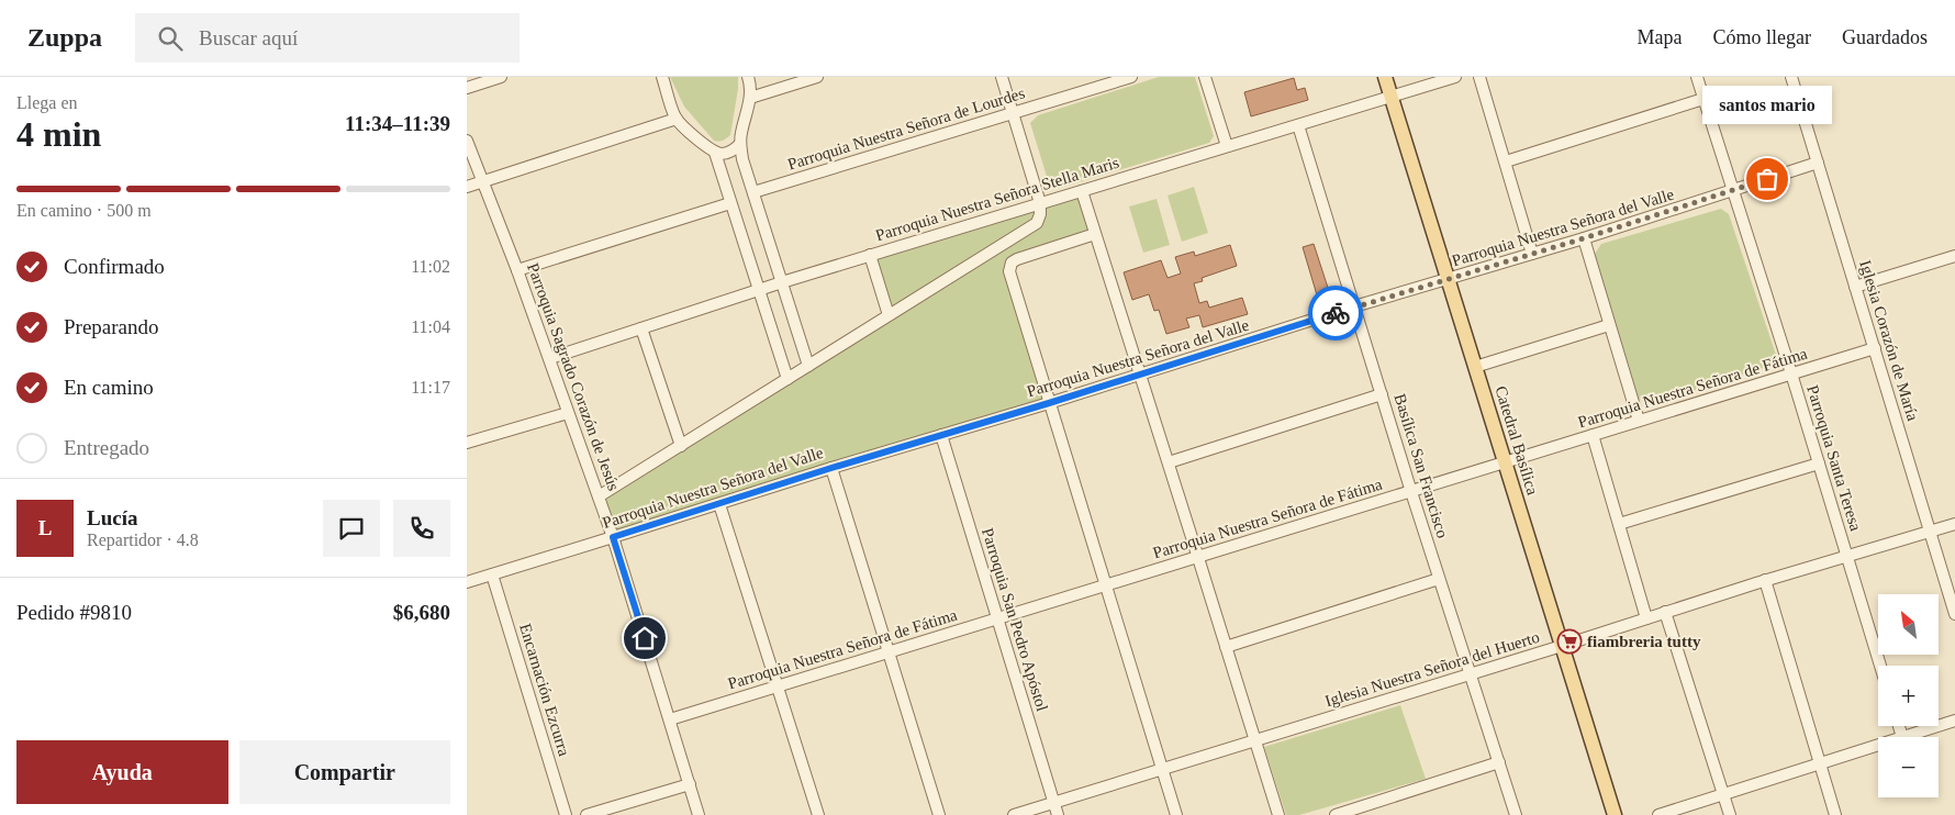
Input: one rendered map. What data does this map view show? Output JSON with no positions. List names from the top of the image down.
{
  "streets": {
    "main road": ["Catedral Basílica"],
    "street": [
      "Parroquia Nuestra Señora de Lourdes",
      "Parroquia Nuestra Señora Stella Maris",
      "Parroquia Nuestra Señora del Valle",
      "Iglesia Corazón de María",
      "Parroquia Sagrado Corazón de Jesús",
      "Parroquia Nuestra Señora de Fátima",
      "Parroquia Santa Teresa",
      "Basílica San Francisco",
      "Parroquia San Pedro Apóstol",
      "Iglesia Nuestra Señora del Huerto",
      "Encarnación Ezcurra"
    ]
  },
  "crossings": [
    ["Parroquia Nuestra Señora Stella Maris", "Parroquia Sagrado Corazón de Jesús"],
    ["Parroquia Nuestra Señora Stella Maris", "Catedral Basílica"],
    ["Parroquia Nuestra Señora Stella Maris", "Basílica San Francisco"],
    ["Parroquia Nuestra Señora del Valle", "Iglesia Corazón de María"],
    ["Parroquia Nuestra Señora del Valle", "Parroquia Sagrado Corazón de Jesús"],
    ["Parroquia Nuestra Señora del Valle", "Catedral Basílica"],
    ["Parroquia Nuestra Señora del Valle", "Parroquia Santa Teresa"],
    ["Parroquia Nuestra Señora del Valle", "Basílica San Francisco"],
    ["Parroquia Nuestra Señora del Valle", "Parroquia San Pedro Apóstol"],
    ["Parroquia Nuestra Señora del Valle", "Encarnación Ezcurra"],
    ["Iglesia Corazón de María", "Parroquia Nuestra Señora de Fátima"],
    ["Iglesia Corazón de María", "Iglesia Nuestra Señora del Huerto"],
    ["Parroquia Sagrado Corazón de Jesús", "Parroquia Nuestra Señora de Fátima"],
    ["Parroquia Nuestra Señora de Fátima", "Catedral Basílica"],
    ["Parroquia Nuestra Señora de Fátima", "Parroquia Santa Teresa"],
    ["Parroquia Nuestra Señora de Fátima", "Basílica San Francisco"],
    ["Parroquia Nuestra Señora de Fátima", "Parroquia San Pedro Apóstol"],
    ["Catedral Basílica", "Iglesia Nuestra Señora del Huerto"],
    ["Parroquia Santa Teresa", "Iglesia Nuestra Señora del Huerto"],
    ["Basílica San Francisco", "Iglesia Nuestra Señora del Huerto"],
    ["Parroquia San Pedro Apóstol", "Iglesia Nuestra Señora del Huerto"]
  ],
  "places": {
    "other": ["santos mario"],
    "supermarket": ["fiambreria tutty"]
  },
  "north": "top left",
  "page": {
    "header": "Zuppa",
    "search": "Buscar aquí",
    "nav": ["Mapa", "Cómo llegar", "Guardados"],
    "heading": ["4 min", "Llega en", "11:34–11:39"],
    "panel": [
      "Lucía",
      "Repartidor · 4.8",
      "Pedido #9810",
      "$6,680"
    ],
    "bubble": "santos mario",
    "bar": "En camino · 500 m",
    "list": [
      ["Confirmado", "11:02"],
      ["Preparando", "11:04"],
      ["En camino", "11:17"],
      "Entregado"
    ],
    "round": "L",
    "map_buttons": ["+", "−"],
    "buttons": ["Ayuda", "Compartir"]
  }
}
